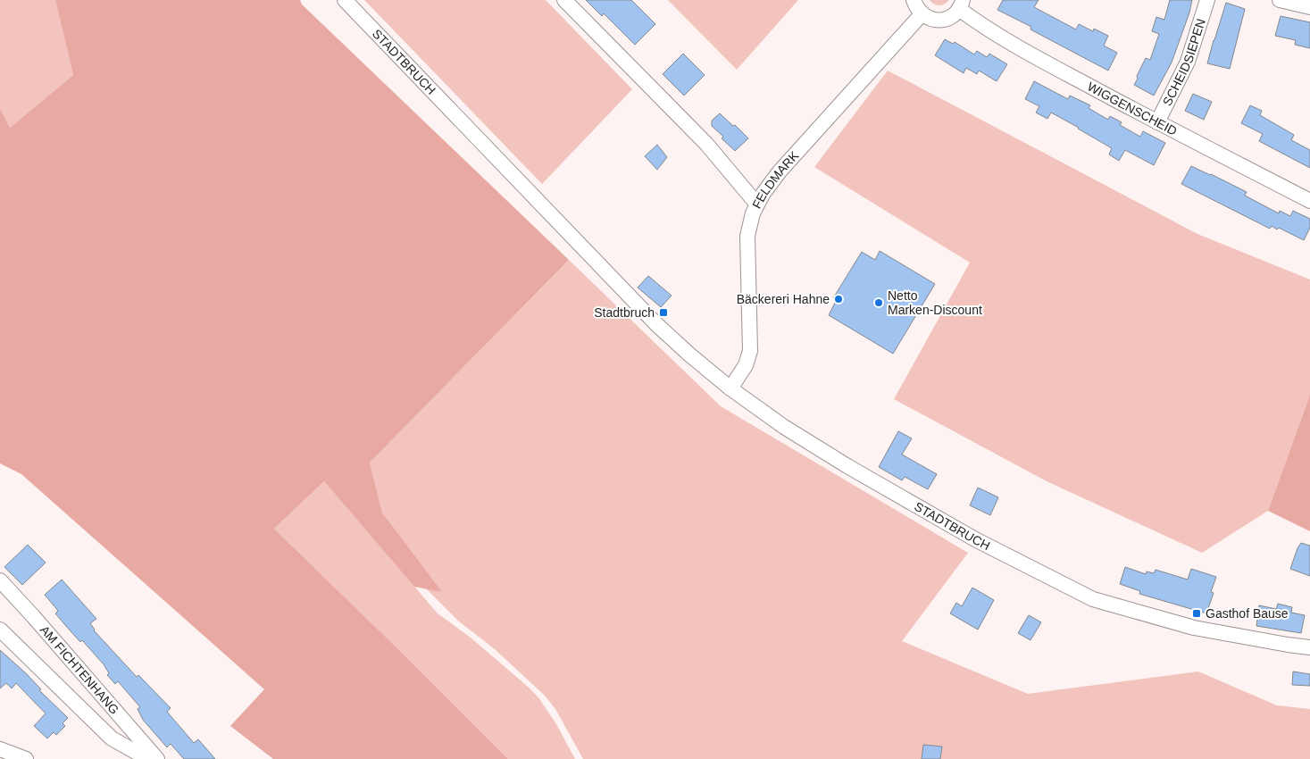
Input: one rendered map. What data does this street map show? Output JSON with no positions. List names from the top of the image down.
{
  "streets": {
    "street": [
      "SCHEIDSIEPEN",
      "STADTBRUCH",
      "WIGGENSCHEID",
      "FELDMARK",
      "AM FICHTENHANG"
    ]
  },
  "crossings": [
    ["SCHEIDSIEPEN", "WIGGENSCHEID"],
    ["STADTBRUCH", "FELDMARK"]
  ],
  "places": {
    "other": ["Bäckereri Hahne", "Netto Marken-Discount"],
    "transit": ["Stadtbruch", "Gasthof Bause"]
  }
}
